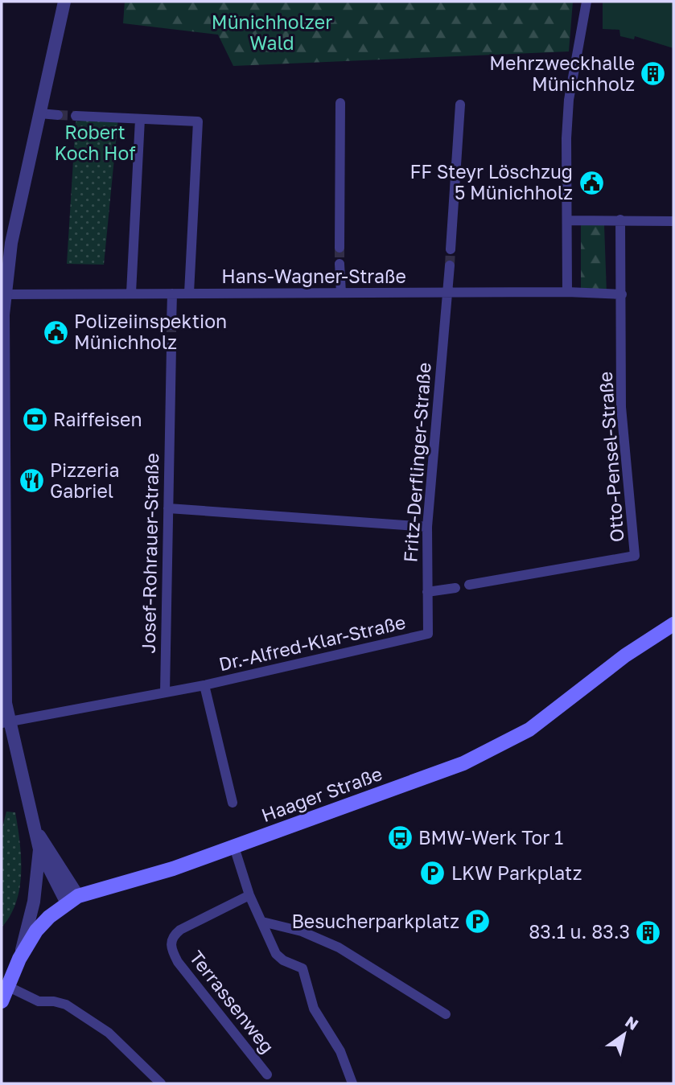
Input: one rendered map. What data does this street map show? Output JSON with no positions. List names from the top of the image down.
{
  "streets": {
    "main road": ["Haager Straße"],
    "street": [
      "Hans-Wagner-Straße",
      "Otto-Pensel-Straße",
      "Fritz-Derflinger-Straße",
      "Josef-Rohrauer-Straße",
      "Dr.-Alfred-Klar-Straße",
      "Terrassenweg"
    ]
  },
  "crossings": [
    ["Hans-Wagner-Straße", "Otto-Pensel-Straße"],
    ["Hans-Wagner-Straße", "Fritz-Derflinger-Straße"],
    ["Fritz-Derflinger-Straße", "Dr.-Alfred-Klar-Straße"],
    ["Josef-Rohrauer-Straße", "Dr.-Alfred-Klar-Straße"]
  ],
  "parks": ["Münichholzer Wald", "Robert Koch Hof"],
  "places": {
    "building": ["Mehrzweckhalle Münichholz", "83.1 u. 83.3"],
    "public building": ["FF Steyr Löschzug 5 Münichholz", "Polizeiinspektion Münichholz"],
    "bank": ["Raiffeisen"],
    "restaurant": ["Pizzeria Gabriel"],
    "bus stop": ["BMW-Werk Tor 1"],
    "parking": ["LKW Parkplatz", "Besucherparkplatz"]
  },
  "north": "top right"
}
